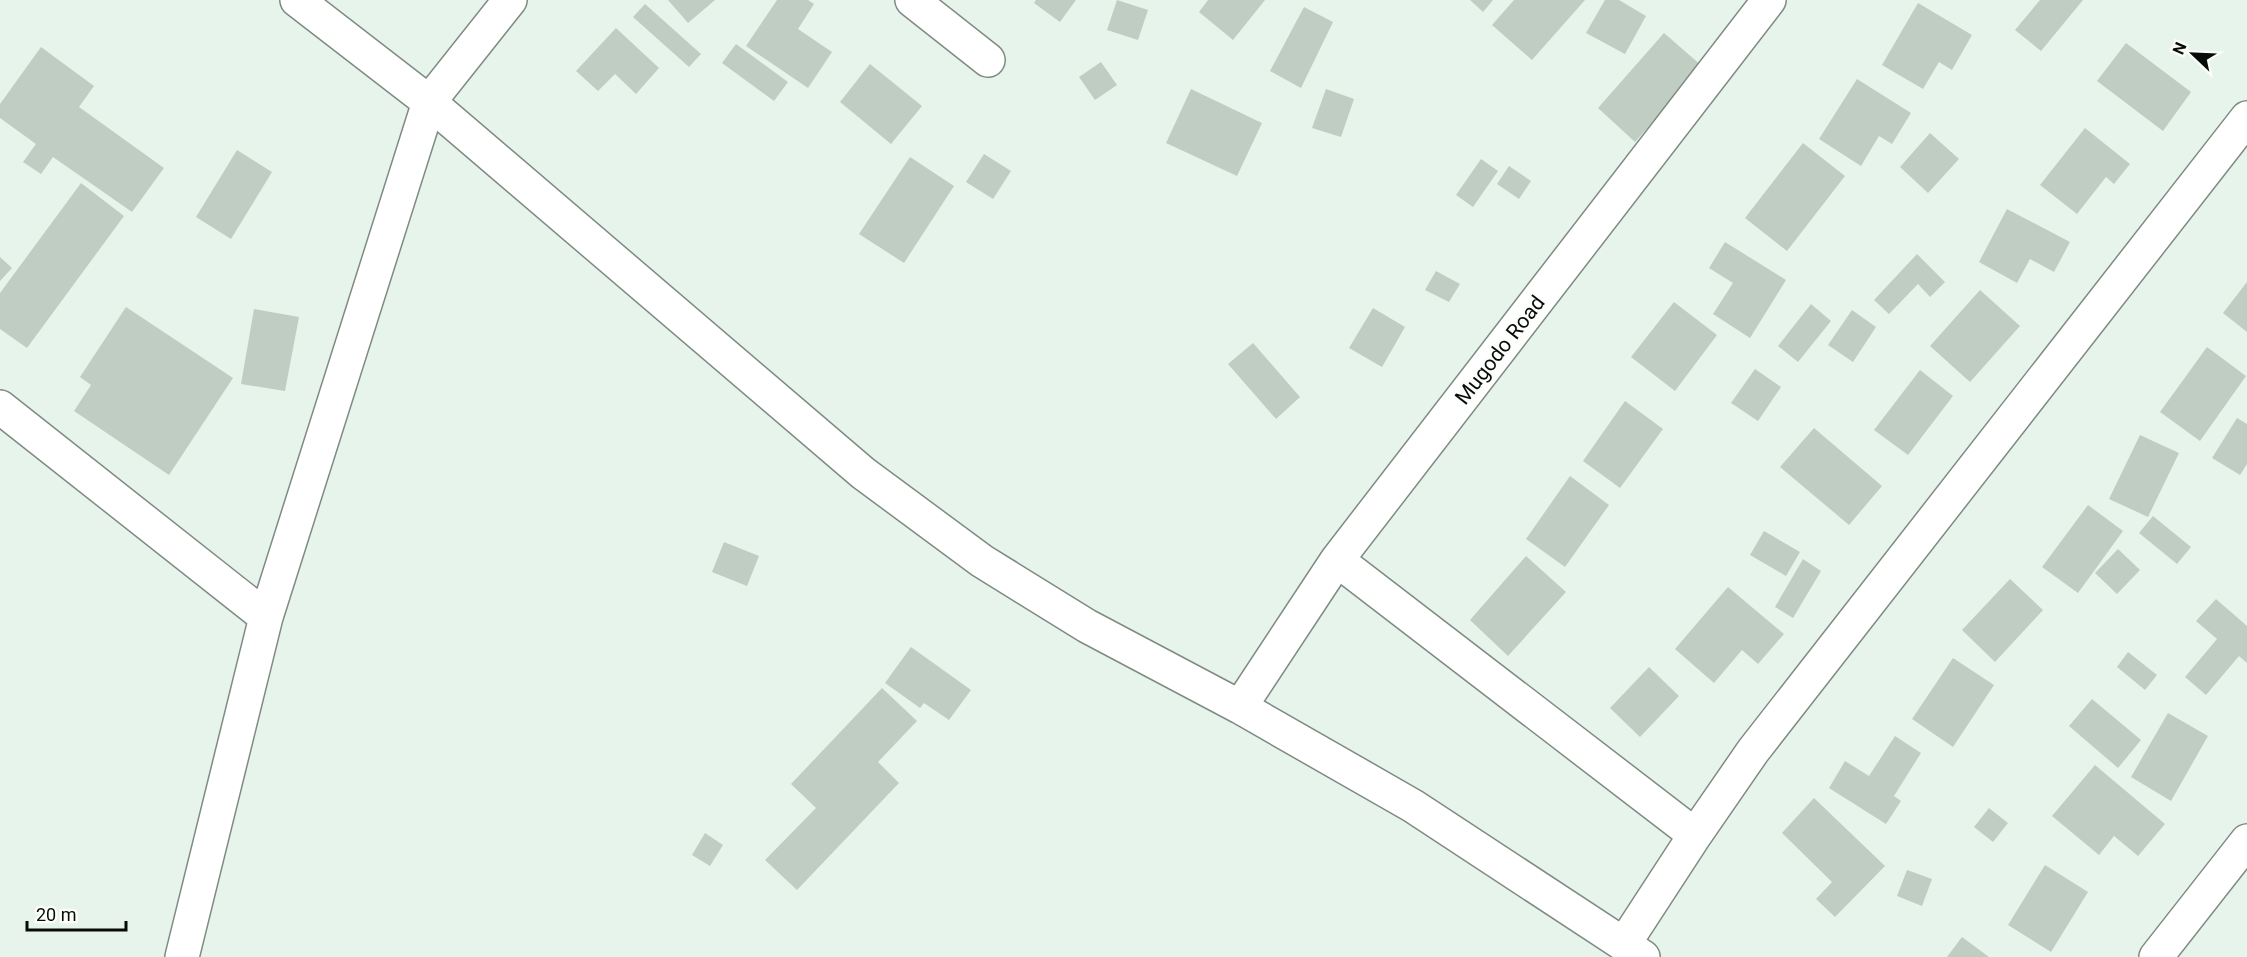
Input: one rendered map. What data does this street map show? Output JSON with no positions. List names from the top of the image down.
{
  "streets": {
    "street": ["Mugodo Road"]
  },
  "scale_bar": "20 m",
  "north": "top left"
}
